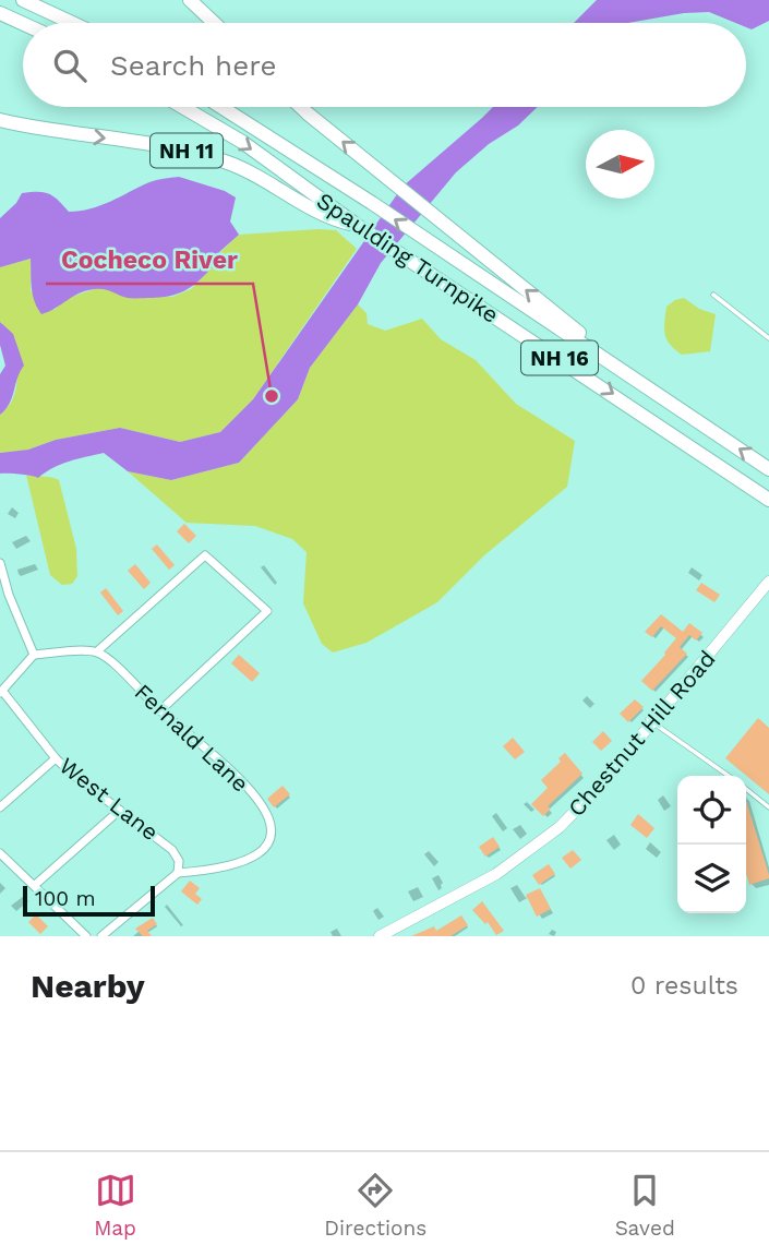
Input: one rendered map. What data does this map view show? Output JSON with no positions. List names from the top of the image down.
{
  "streets": {
    "highway": ["NH 11", "Spaulding Turnpike", "NH 16"],
    "street": ["Chestnut Hill Road", "Fernald Lane", "West Lane"]
  },
  "crossings": [
    ["NH 11", "Spaulding Turnpike"],
    ["Fernald Lane", "West Lane"]
  ],
  "places": ["Cocheco River"],
  "scale_bar": "100 m",
  "north": "right",
  "page": {
    "search": "Search here",
    "scale": "100 m",
    "heading": ["Nearby", "0 results"],
    "nav": ["Map", "Directions", "Saved"]
  }
}
